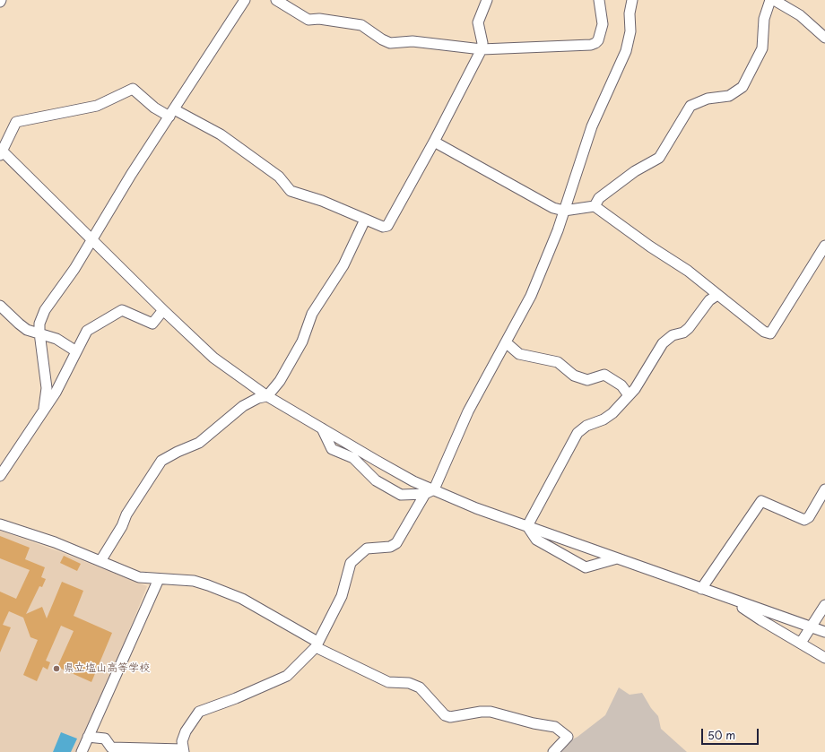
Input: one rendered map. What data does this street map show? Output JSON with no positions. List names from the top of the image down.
{
  "places": ["県立塩山高等学校"],
  "scale_bar": "50 m"
}
